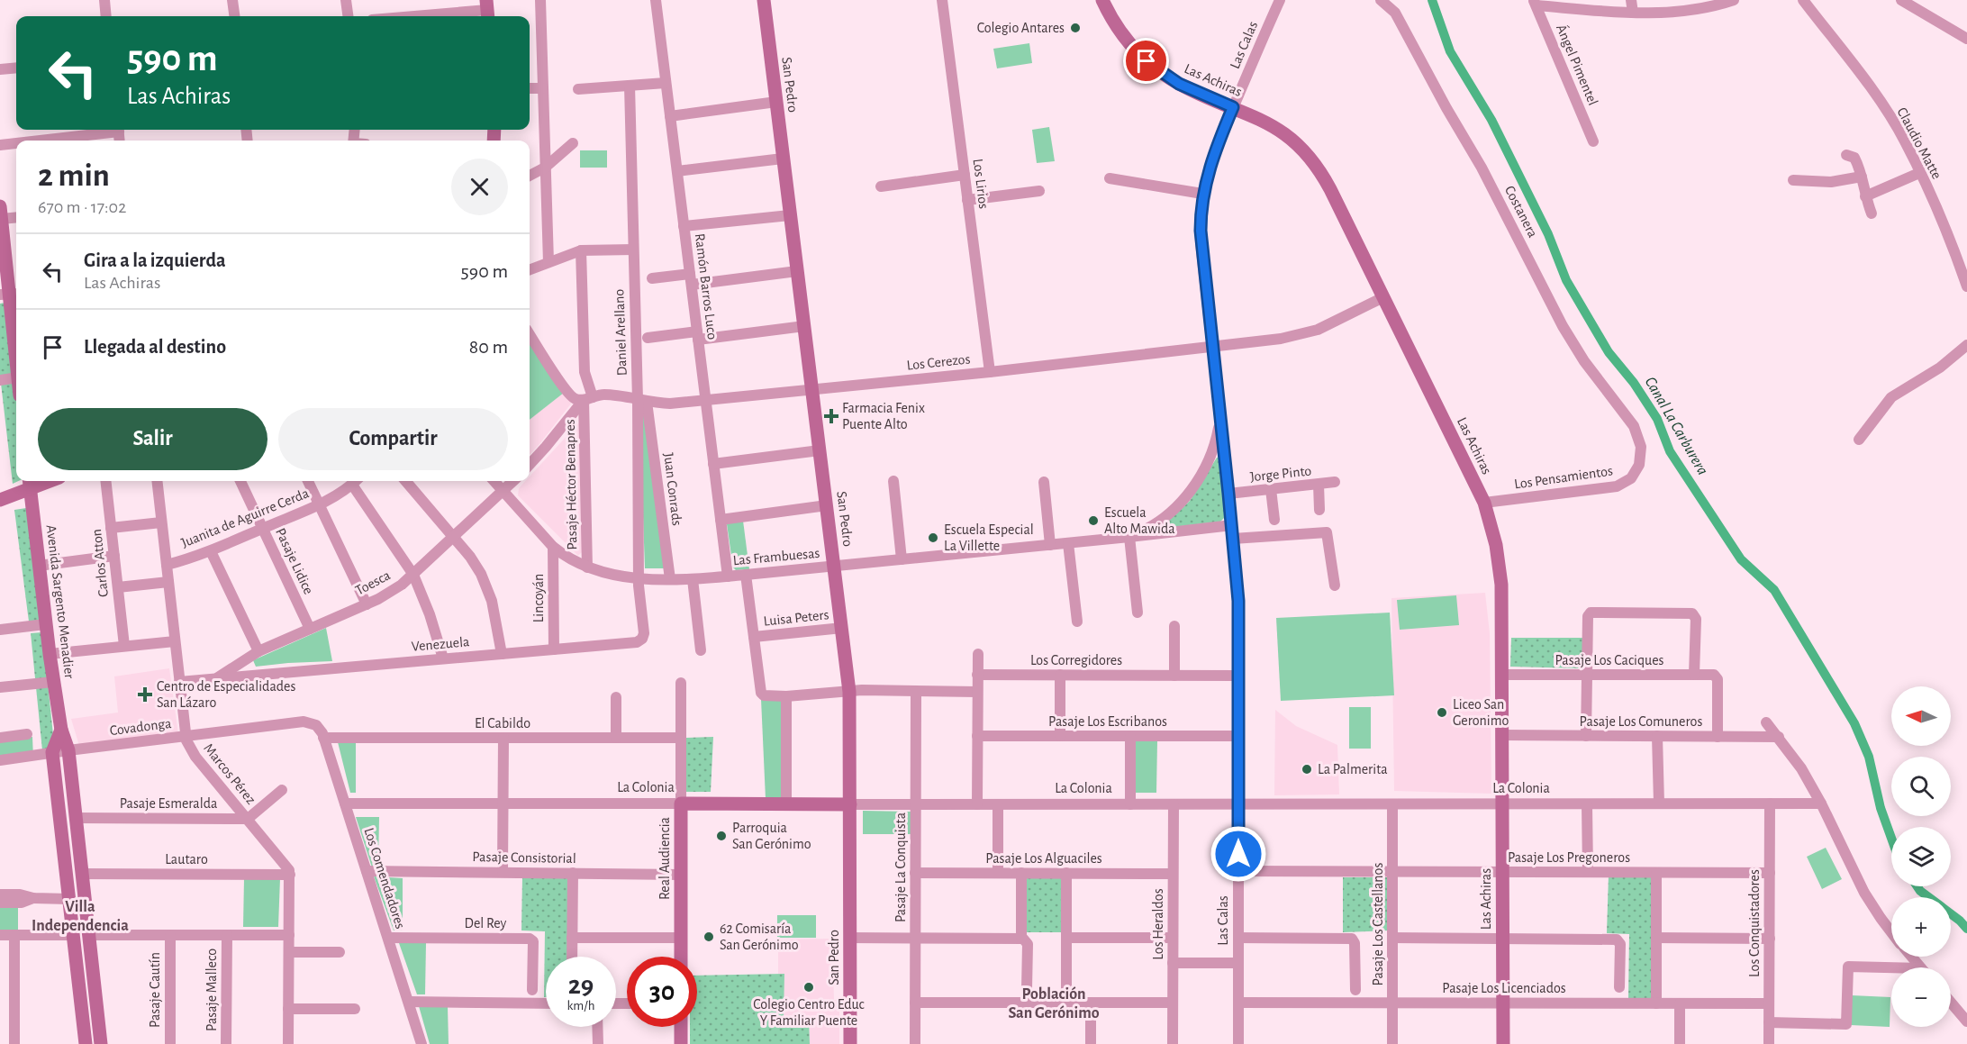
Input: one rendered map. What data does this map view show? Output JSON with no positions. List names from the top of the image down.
{
  "streets": {
    "street": [
      "Las Calas",
      "Ángel Pimentel",
      "Las Achiras",
      "San Pedro",
      "Claudio Matte",
      "Los Lirios",
      "Costanera",
      "Ramón Barros Luco",
      "Daniel Arellano",
      "Los Cerezos",
      "Jorge Pinto",
      "Los Pensamientos",
      "Pasaje Héctor Benapres",
      "Juan Conrads",
      "Juanita de Aguirre Cerda",
      "Las Frambuesas",
      "Pasaje Lidice",
      "Carlos Atton",
      "Toesca",
      "Lincoyán",
      "Avenida Sargento Menadier",
      "Luisa Peters",
      "Venezuela",
      "Los Corregidores",
      "Pasaje Los Caciques",
      "Pasaje Los Escribanos",
      "Pasaje Los Comuneros",
      "El Cabildo",
      "Covadonga",
      "Marcos Pérez",
      "La Colonia",
      "Pasaje Esmeralda",
      "Pasaje Consistorial",
      "Pasaje Los Pregoneros",
      "Real Audiencia",
      "Pasaje Los Alguaciles",
      "Lautaro",
      "Pasaje La Conquista",
      "Los Comendadores",
      "Del Rey",
      "Los Conquistadores",
      "Los Heraldos",
      "Pasaje Los Castellanos",
      "Pasaje Los Licenciados",
      "Pasaje Cautín",
      "Pasaje Malleco"
    ]
  },
  "crossings": [
    ["Las Calas", "Las Achiras"],
    ["Las Calas", "Los Cerezos"],
    ["Las Calas", "Jorge Pinto"],
    ["Las Calas", "Las Frambuesas"],
    ["Las Calas", "Los Corregidores"],
    ["Las Calas", "Pasaje Los Escribanos"],
    ["Las Calas", "La Colonia"],
    ["Las Calas", "Pasaje Los Pregoneros"],
    ["Las Calas", "Pasaje Los Licenciados"],
    ["Las Achiras", "Los Cerezos"],
    ["Las Achiras", "Los Pensamientos"],
    ["Las Achiras", "Pasaje Los Caciques"],
    ["Las Achiras", "Pasaje Los Comuneros"],
    ["Las Achiras", "La Colonia"],
    ["Las Achiras", "Pasaje Los Pregoneros"],
    ["Las Achiras", "Pasaje Los Licenciados"],
    ["San Pedro", "Los Cerezos"],
    ["San Pedro", "Las Frambuesas"],
    ["San Pedro", "Luisa Peters"],
    ["San Pedro", "La Colonia"],
    ["Los Lirios", "Los Cerezos"],
    ["Costanera", "Los Pensamientos"],
    ["Ramón Barros Luco", "Los Cerezos"],
    ["Ramón Barros Luco", "Las Frambuesas"],
    ["Daniel Arellano", "Los Cerezos"],
    ["Daniel Arellano", "Juan Conrads"],
    ["Daniel Arellano", "Las Frambuesas"],
    ["Daniel Arellano", "Venezuela"],
    ["Los Cerezos", "Pasaje Héctor Benapres"],
    ["Los Cerezos", "Juan Conrads"],
    ["Pasaje Héctor Benapres", "Las Frambuesas"],
    ["Juan Conrads", "Las Frambuesas"],
    ["Juanita de Aguirre Cerda", "Pasaje Lidice"],
    ["Juanita de Aguirre Cerda", "Marcos Pérez"],
    ["Las Frambuesas", "Toesca"],
    ["Las Frambuesas", "Lincoyán"],
    ["Las Frambuesas", "Venezuela"],
    ["Pasaje Lidice", "Toesca"],
    ["Toesca", "Venezuela"],
    ["Lincoyán", "Venezuela"],
    ["Avenida Sargento Menadier", "Covadonga"],
    ["Avenida Sargento Menadier", "Pasaje Esmeralda"],
    ["Avenida Sargento Menadier", "Lautaro"],
    ["Venezuela", "Marcos Pérez"],
    ["Pasaje Los Caciques", "Pasaje Los Comuneros"],
    ["El Cabildo", "Real Audiencia"],
    ["El Cabildo", "Los Comendadores"],
    ["Covadonga", "Marcos Pérez"],
    ["Covadonga", "Los Comendadores"],
    ["Marcos Pérez", "Pasaje Esmeralda"],
    ["Marcos Pérez", "Lautaro"],
    ["La Colonia", "Real Audiencia"],
    ["La Colonia", "Pasaje La Conquista"],
    ["La Colonia", "Los Comendadores"],
    ["La Colonia", "Los Conquistadores"],
    ["La Colonia", "Los Heraldos"],
    ["La Colonia", "Pasaje Los Castellanos"],
    ["Pasaje Consistorial", "Real Audiencia"],
    ["Pasaje Consistorial", "Los Comendadores"],
    ["Pasaje Los Pregoneros", "Los Conquistadores"],
    ["Pasaje Los Pregoneros", "Pasaje Los Castellanos"],
    ["Pasaje Los Alguaciles", "Pasaje La Conquista"],
    ["Pasaje Los Alguaciles", "Los Heraldos"],
    ["Los Comendadores", "Del Rey"],
    ["Los Conquistadores", "Pasaje Los Licenciados"],
    ["Pasaje Los Castellanos", "Pasaje Los Licenciados"]
  ],
  "districts": ["Villa Independencia", "Población San Gerónimo"],
  "water": ["Canal La Carburera"],
  "places": {
    "other": [
      "Colegio Antares",
      "Escuela Alto Mawida",
      "Escuela Especial La Villette",
      "Liceo San Geronimo",
      "La Palmerita",
      "Parroquia San Gerónimo",
      "62 Comisaría San Gerónimo",
      "Colegio Centro Educ Y Familiar Puente"
    ],
    "health": ["Farmacia Fenix Puente Alto", "Centro de Especialidades San Lázaro"]
  },
  "north": "left",
  "page": {
    "turn": ["590 m", "Las Achiras"],
    "heading": ["2 min", "670 m · 17:02"],
    "list": [
      {
        "name": "Gira a la izquierda",
        "note": "Las Achiras",
        "value": "590 m"
      },
      {
        "name": "Llegada al destino",
        "value": "80 m"
      }
    ],
    "buttons": ["Salir", "Compartir"],
    "map_buttons": ["+", "−"],
    "speed": "29 km/h",
    "limit": "30"
  }
}
